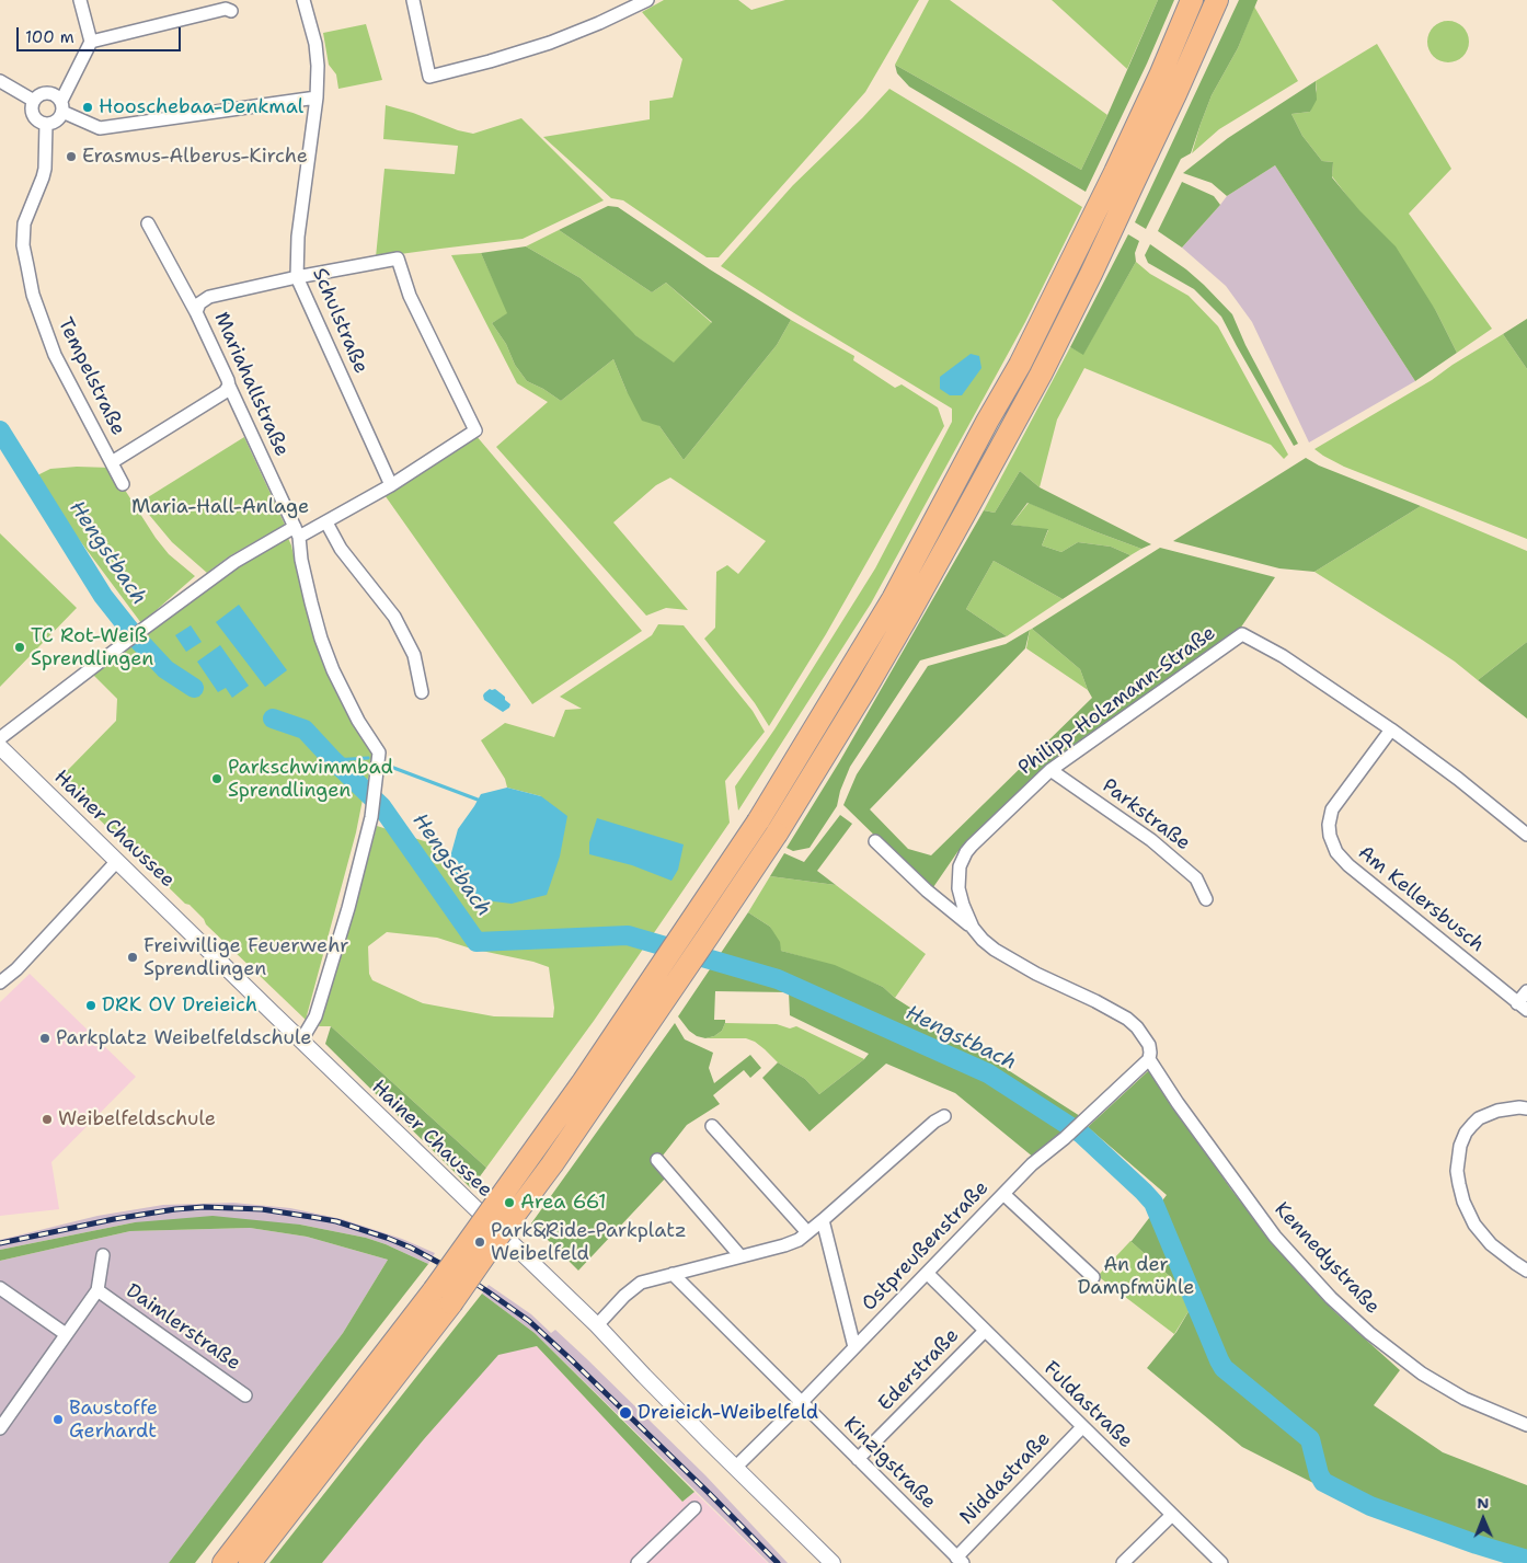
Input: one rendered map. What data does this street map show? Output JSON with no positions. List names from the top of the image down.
{
  "streets": {
    "street": [
      "Schulstraße",
      "Tempelstraße",
      "Mariahallstraße",
      "Philipp-Holzmann-Straße",
      "Parkstraße",
      "Hainer Chaussee",
      "Am Kellersbusch",
      "Ostpreußenstraße",
      "Kennedystraße",
      "Daimlerstraße",
      "Ederstraße",
      "Fuldastraße",
      "Kinzigstraße",
      "Niddastraße"
    ]
  },
  "crossings": [
    ["Mariahallstraße", "Hainer Chaussee"],
    ["Philipp-Holzmann-Straße", "Parkstraße"],
    ["Philipp-Holzmann-Straße", "Am Kellersbusch"],
    ["Philipp-Holzmann-Straße", "Ostpreußenstraße"],
    ["Philipp-Holzmann-Straße", "Kennedystraße"],
    ["Hainer Chaussee", "Ostpreußenstraße"],
    ["Ostpreußenstraße", "Kennedystraße"],
    ["Ostpreußenstraße", "Fuldastraße"],
    ["Ostpreußenstraße", "Kinzigstraße"],
    ["Ederstraße", "Fuldastraße"],
    ["Ederstraße", "Kinzigstraße"],
    ["Fuldastraße", "Niddastraße"],
    ["Kinzigstraße", "Niddastraße"]
  ],
  "water": ["Hengstbach"],
  "parks": ["Maria-Hall-Anlage", "An der Dampfmühle"],
  "places": [
    "Hooschebaa-Denkmal",
    "Erasmus-Alberus-Kirche",
    "TC Rot-Weiß Sprendlingen",
    "Parkschwimmbad Sprendlingen",
    "Freiwillige Feuerwehr Sprendlingen",
    "DRK OV Dreieich",
    "Parkplatz Weibelfeldschule",
    "Weibelfeldschule",
    "Area 661",
    "Park&Ride-Parkplatz Weibelfeld",
    "Dreieich-Weibelfeld",
    "Baustoffe Gerhardt"
  ],
  "scale_bar": "100 m",
  "north": "top"
}
